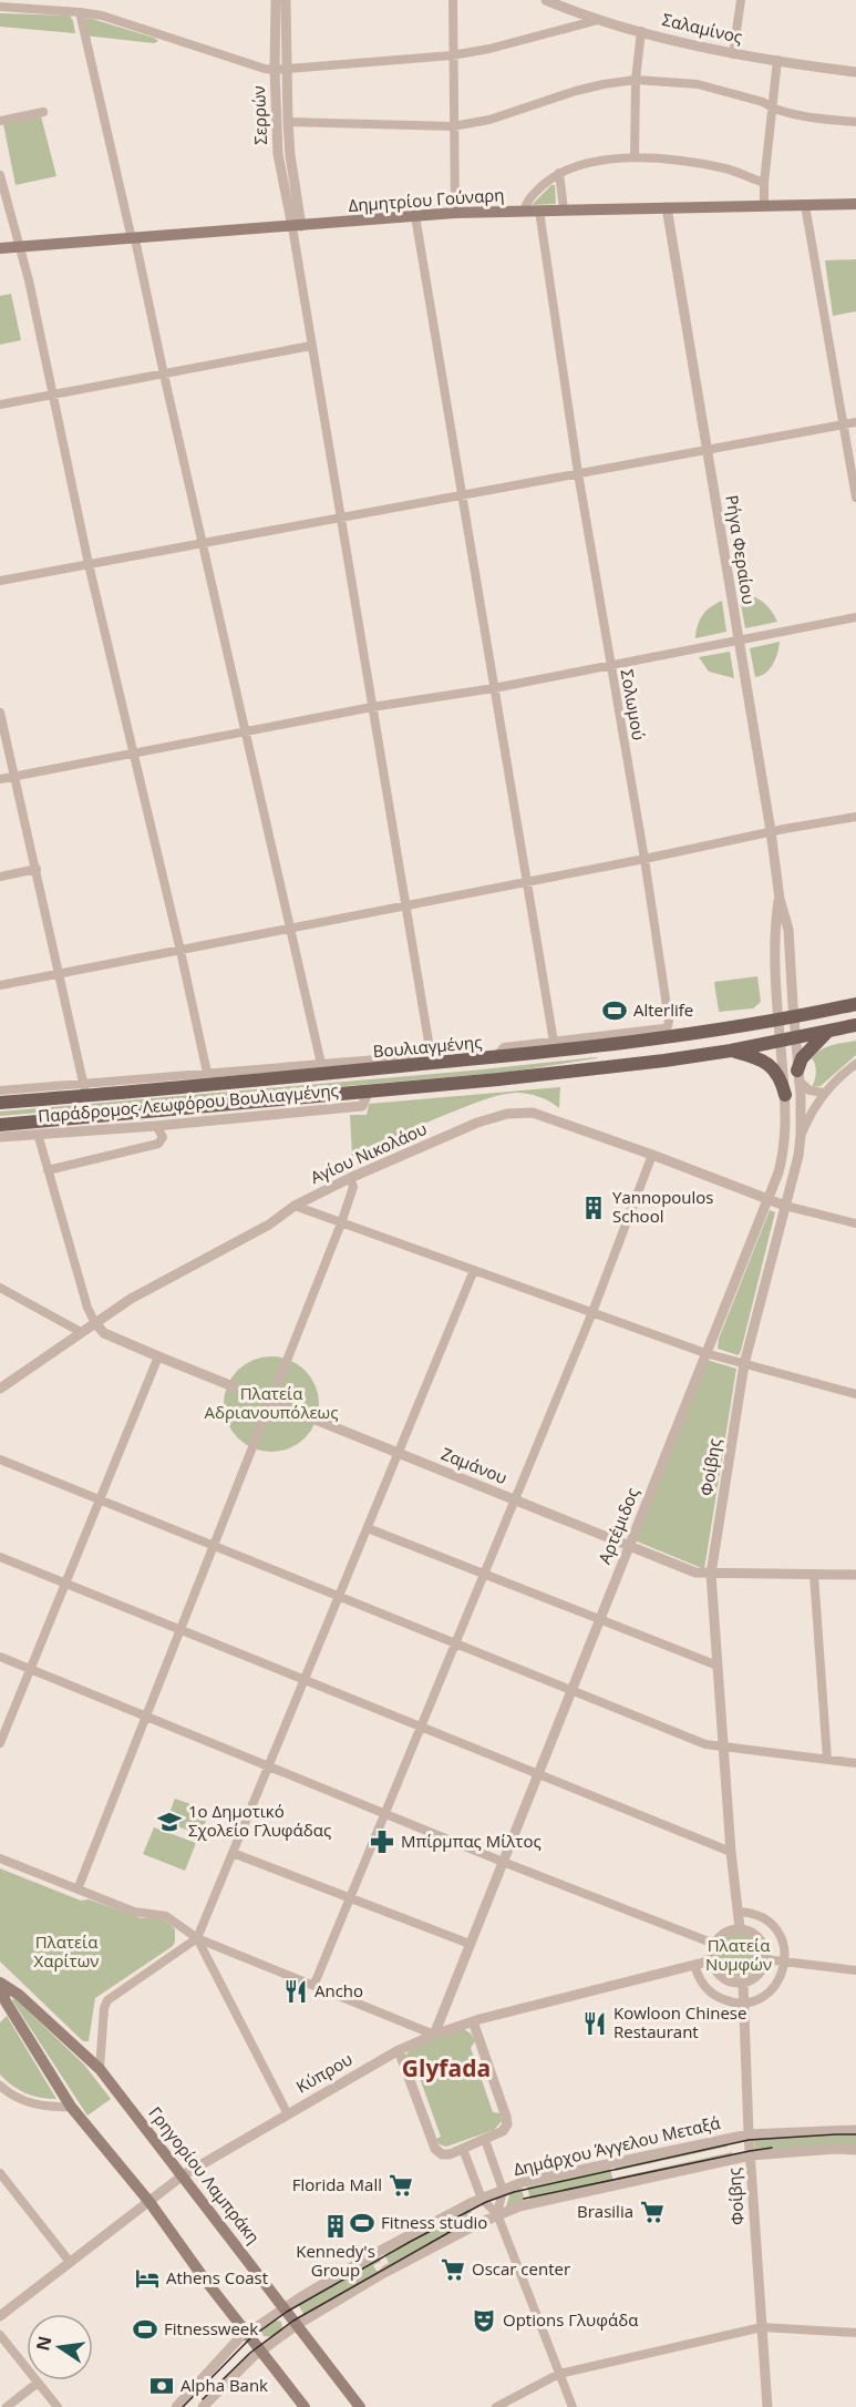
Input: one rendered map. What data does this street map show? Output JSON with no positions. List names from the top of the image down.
{
  "streets": {
    "main road": ["Δημητρίου Γούναρη", "Βουλιαγμένης", "Γρηγορίου Λαμπράκη"],
    "street": [
      "Σαλαμίνος",
      "Σερρών",
      "Ρήγα Φεραίου",
      "Σολωμού",
      "Παράδρομος Λεωφόρου Βουλιαγμένης",
      "Αγίου Νικολάου",
      "Ζαμάνου",
      "Φοίβης",
      "Αρτέμιδος",
      "Κύπρου",
      "Δημάρχου Άγγελου Μεταξά"
    ]
  },
  "crossings": [
    ["Σερρών", "Δημητρίου Γούναρη"],
    ["Δημητρίου Γούναρη", "Ρήγα Φεραίου"],
    ["Δημητρίου Γούναρη", "Σολωμού"],
    ["Ρήγα Φεραίου", "Βουλιαγμένης"],
    ["Ρήγα Φεραίου", "Φοίβης"],
    ["Ρήγα Φεραίου", "Αρτέμιδος"],
    ["Σολωμού", "Βουλιαγμένης"],
    ["Βουλιαγμένης", "Φοίβης"],
    ["Βουλιαγμένης", "Αρτέμιδος"],
    ["Αγίου Νικολάου", "Ζαμάνου"],
    ["Αγίου Νικολάου", "Φοίβης"],
    ["Αγίου Νικολάου", "Αρτέμιδος"],
    ["Ζαμάνου", "Φοίβης"],
    ["Ζαμάνου", "Αρτέμιδος"],
    ["Φοίβης", "Κύπρου"],
    ["Φοίβης", "Δημάρχου Άγγελου Μεταξά"],
    ["Αρτέμιδος", "Κύπρου"],
    ["Κύπρου", "Γρηγορίου Λαμπράκη"],
    ["Δημάρχου Άγγελου Μεταξά", "Γρηγορίου Λαμπράκη"]
  ],
  "districts": ["Glyfada"],
  "parks": ["Πλατεία Αδριανουπόλεως", "Πλατεία Χαρίτων", "Πλατεία Νυμφών"],
  "places": {
    "sports": ["Alterlife", "Fitness studio", "Fitnessweek"],
    "building": ["Yannopoulos School", "Kennedy's Group"],
    "school or university": ["1ο Δημοτικό Σχολείο Γλυφάδας"],
    "pharmacy": ["Μπίρμπας Μίλτος"],
    "restaurant": ["Ancho", "Kowloon Chinese Restaurant"],
    "supermarket": ["Florida Mall", "Brasilia", "Oscar center"],
    "hotel": ["Athens Coast"],
    "theatre": ["Options Γλυφάδα"],
    "bank": ["Alpha Bank"]
  },
  "north": "left"
}
